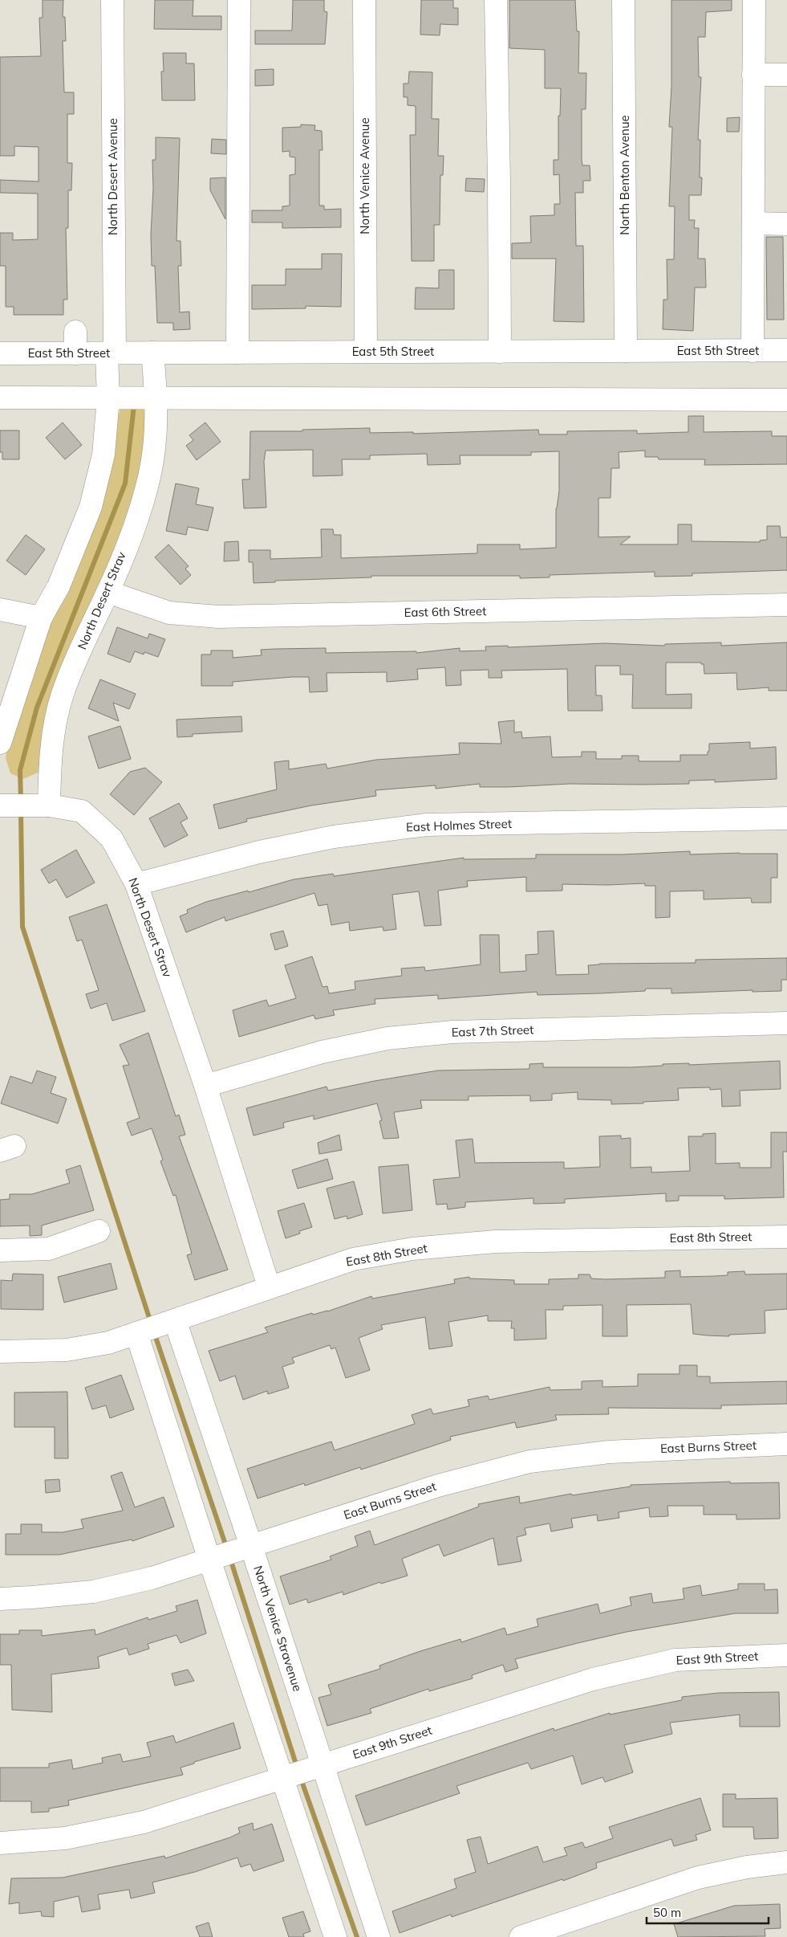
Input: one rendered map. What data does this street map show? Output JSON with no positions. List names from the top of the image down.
{
  "streets": {
    "street": [
      "North Benton Avenue",
      "North Venice Avenue",
      "North Desert Avenue",
      "East 5th Street",
      "North Desert Strav",
      "East 6th Street",
      "East Holmes Street",
      "East 7th Street",
      "East 8th Street",
      "East Burns Street",
      "North Venice Stravenue",
      "East 9th Street"
    ]
  },
  "crossings": [
    ["North Benton Avenue", "East 5th Street"],
    ["North Venice Avenue", "East 5th Street"],
    ["North Desert Avenue", "East 5th Street"],
    ["East 5th Street", "North Desert Strav"],
    ["North Desert Strav", "East 6th Street"],
    ["North Desert Strav", "East Holmes Street"],
    ["North Desert Strav", "East 7th Street"],
    ["North Desert Strav", "East 8th Street"],
    ["East 8th Street", "North Venice Stravenue"],
    ["East Burns Street", "North Venice Stravenue"],
    ["North Venice Stravenue", "East 9th Street"]
  ],
  "scale_bar": "50 m"
}
